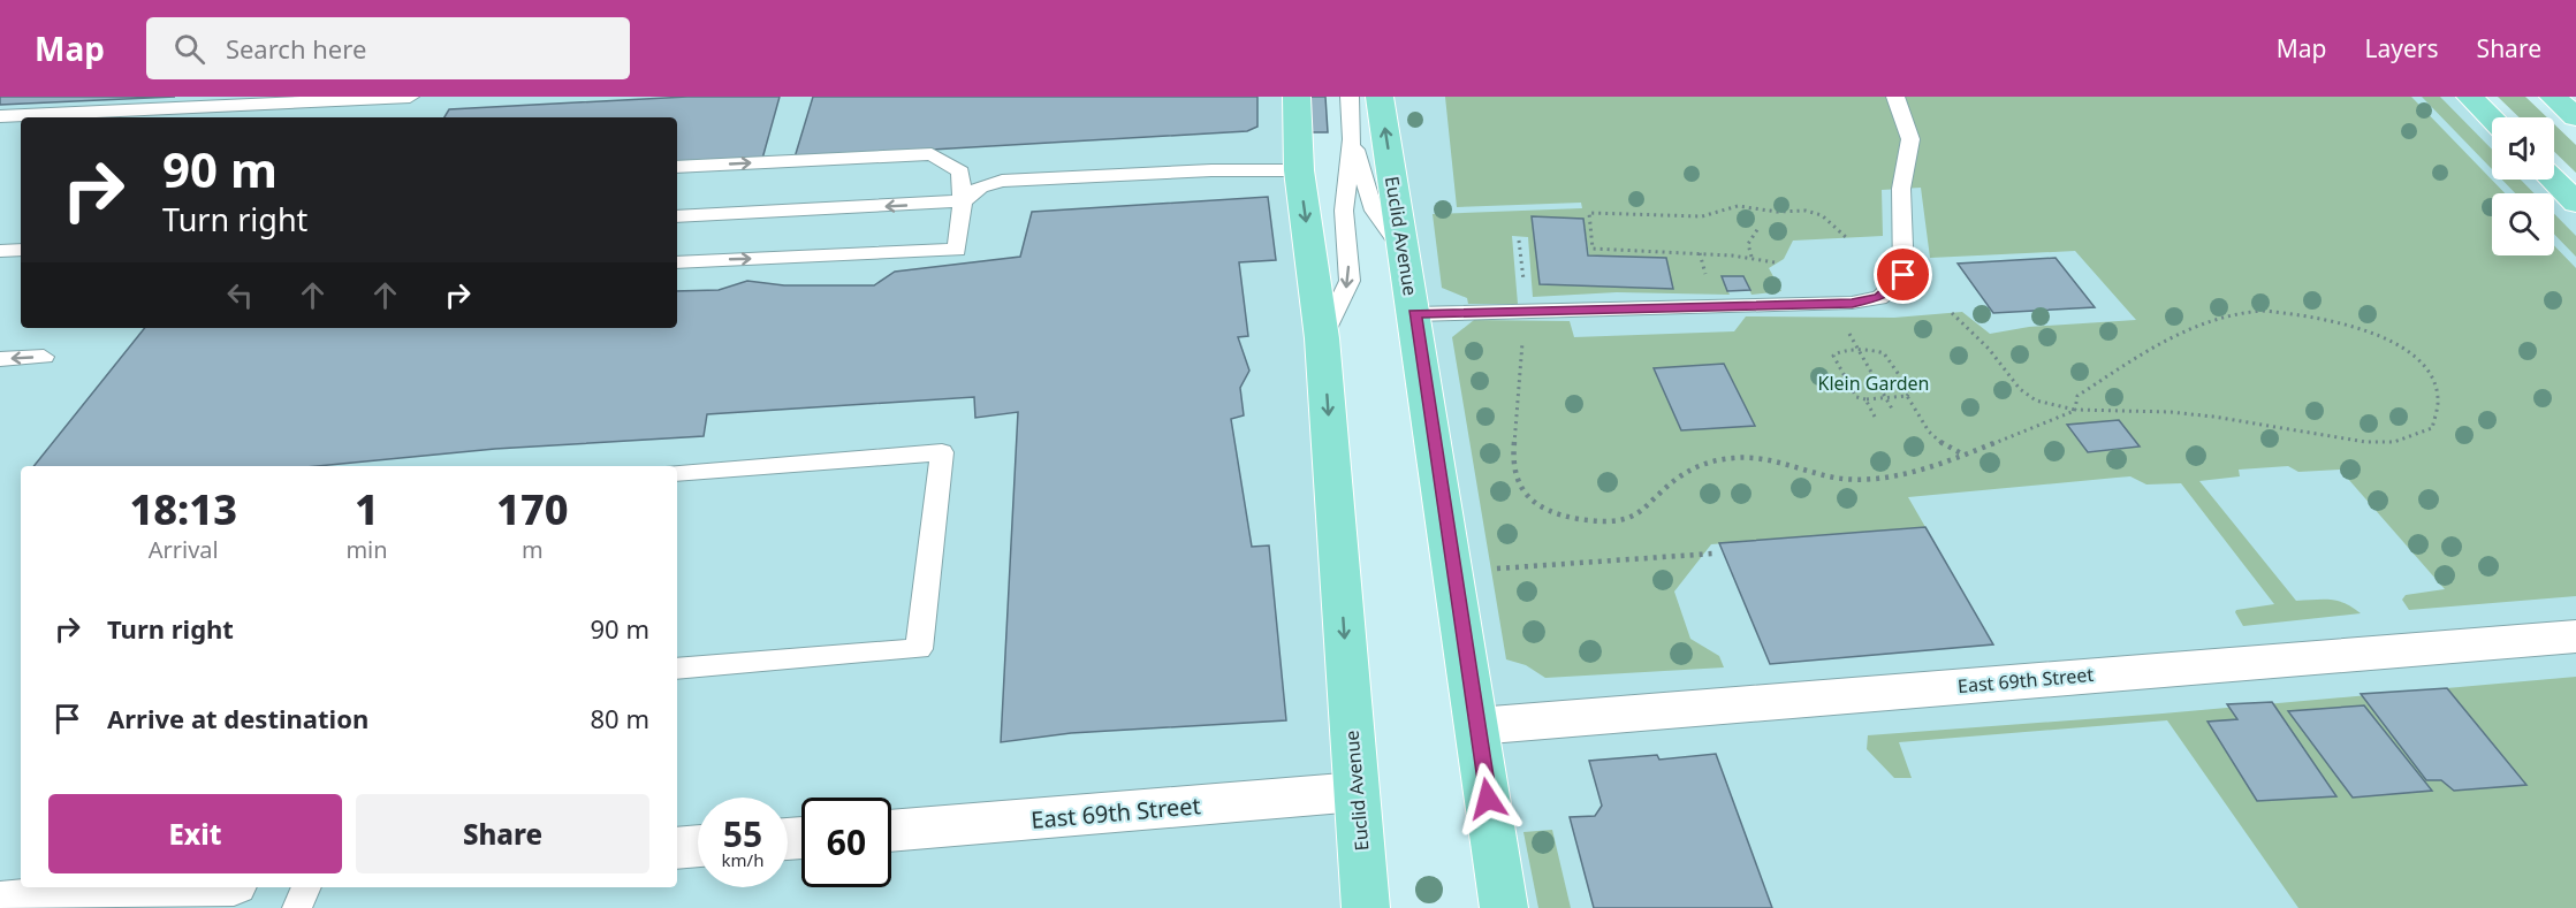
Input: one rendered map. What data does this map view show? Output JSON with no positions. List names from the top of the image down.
{
  "streets": {
    "main road": ["Euclid Avenue"],
    "street": ["East 69th Street"]
  },
  "crossings": [
    ["Euclid Avenue", "East 69th Street"]
  ],
  "parks": ["Klein Garden"],
  "page": {
    "header": "Map",
    "search": "Search here",
    "nav": ["Map", "Layers", "Share"],
    "turn": ["90 m", "Turn right"],
    "eta": [
      "18:13",
      "Arrival",
      "1",
      "min",
      "170",
      "m"
    ],
    "list": [
      {
        "name": "Turn right",
        "value": "90 m"
      },
      {
        "name": "Arrive at destination",
        "value": "80 m"
      }
    ],
    "buttons": ["Exit", "Share"],
    "speed": "55 km/h",
    "limit": "60"
  }
}
